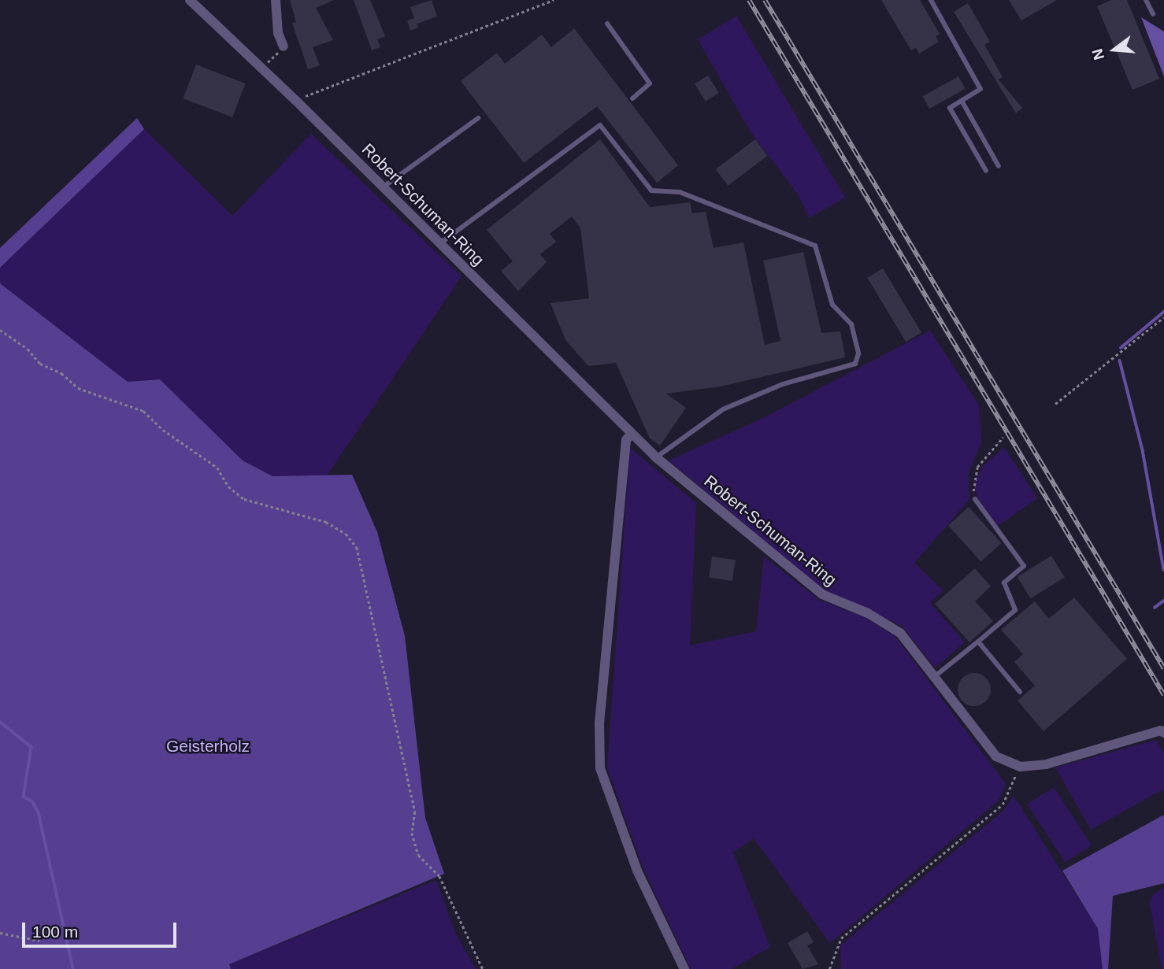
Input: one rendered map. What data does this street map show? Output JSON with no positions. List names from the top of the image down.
{
  "streets": {
    "street": ["Robert-Schuman-Ring"]
  },
  "parks": ["Geisterholz"],
  "scale_bar": "100 m",
  "north": "left"
}
